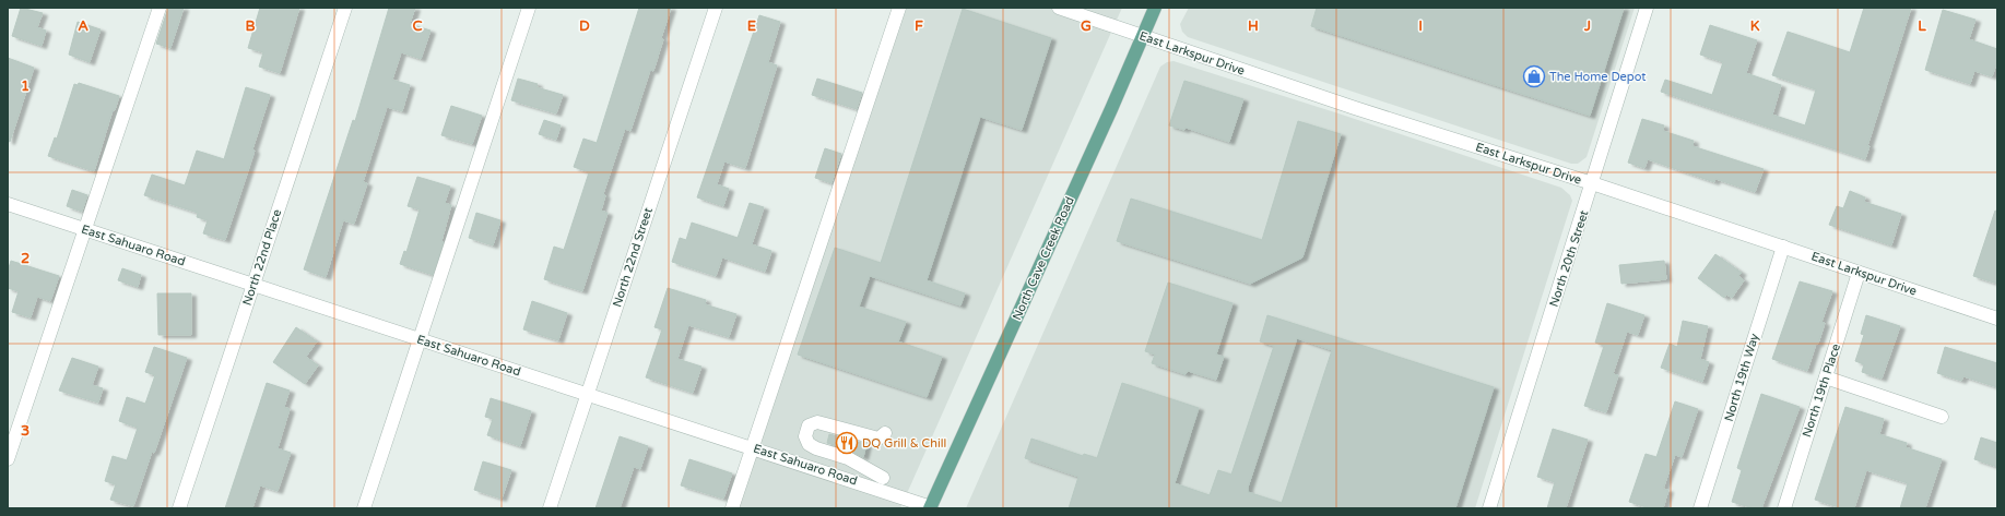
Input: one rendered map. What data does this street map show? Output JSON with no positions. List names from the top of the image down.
{
  "streets": {
    "main road": ["North Cave Creek Road"],
    "street": [
      "East Larkspur Drive",
      "East Sahuaro Road",
      "North 22nd Place",
      "North 22nd Street",
      "North 20th Street",
      "North 19th Way",
      "North 19th Place"
    ]
  },
  "crossings": [
    ["East Larkspur Drive", "North Cave Creek Road"],
    ["East Larkspur Drive", "North 20th Street"],
    ["East Larkspur Drive", "North 19th Way"],
    ["East Larkspur Drive", "North 19th Place"],
    ["East Sahuaro Road", "North 22nd Place"],
    ["East Sahuaro Road", "North 22nd Street"],
    ["East Sahuaro Road", "North Cave Creek Road"]
  ],
  "places": {
    "shop": ["The Home Depot"],
    "restaurant": ["DQ Grill & Chill"]
  },
  "grid": {
    "columns": [
      "A",
      "B",
      "C",
      "D",
      "E",
      "F",
      "G",
      "H",
      "I",
      "J",
      "K",
      "L"
    ],
    "rows": ["1", "2", "3"]
  }
}
